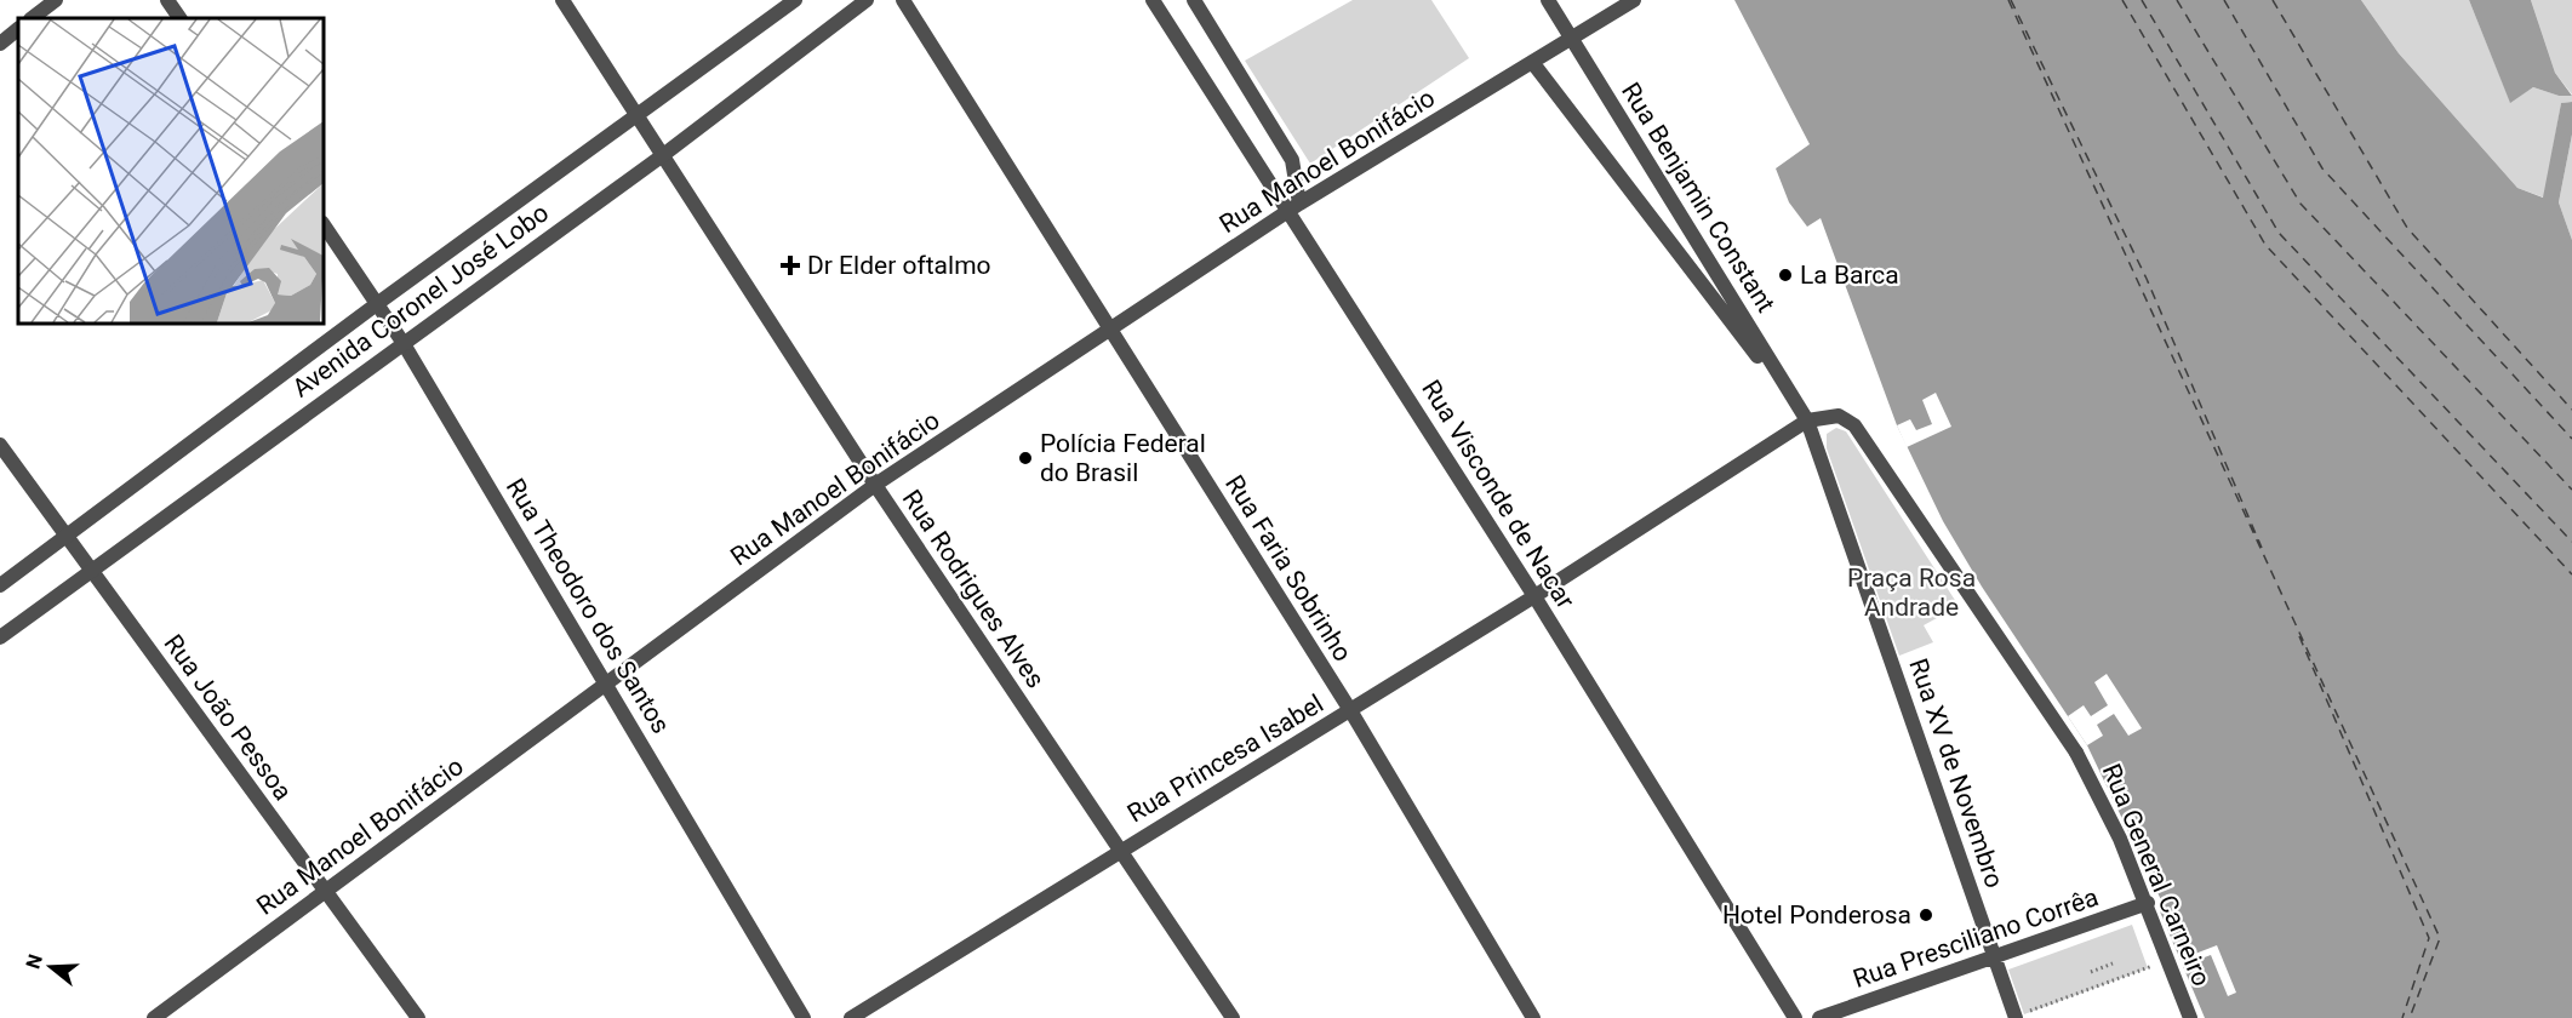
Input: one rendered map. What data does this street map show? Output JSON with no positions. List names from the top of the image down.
{
  "streets": {
    "street": [
      "Rua Manoel Bonifácio",
      "Rua Benjamin Constant",
      "Avenida Coronel José Lobo",
      "Rua Visconde de Nacar",
      "Rua Faria Sobrinho",
      "Rua Rodrigues Alves",
      "Rua Theodoro dos Santos",
      "Rua João Pessoa",
      "Rua Princesa Isabel",
      "Rua XV de Novembro",
      "Rua General Carneiro",
      "Rua Presciliano Corrêa"
    ]
  },
  "crossings": [
    ["Rua Manoel Bonifácio", "Rua Benjamin Constant"],
    ["Rua Manoel Bonifácio", "Rua Visconde de Nacar"],
    ["Rua Manoel Bonifácio", "Rua Faria Sobrinho"],
    ["Rua Manoel Bonifácio", "Rua Rodrigues Alves"],
    ["Rua Manoel Bonifácio", "Rua Theodoro dos Santos"],
    ["Rua Manoel Bonifácio", "Rua João Pessoa"],
    ["Rua Benjamin Constant", "Rua Princesa Isabel"],
    ["Rua Benjamin Constant", "Rua XV de Novembro"],
    ["Rua Benjamin Constant", "Rua General Carneiro"],
    ["Avenida Coronel José Lobo", "Rua Rodrigues Alves"],
    ["Avenida Coronel José Lobo", "Rua Theodoro dos Santos"],
    ["Avenida Coronel José Lobo", "Rua João Pessoa"],
    ["Rua Visconde de Nacar", "Rua Princesa Isabel"],
    ["Rua Faria Sobrinho", "Rua Princesa Isabel"],
    ["Rua Rodrigues Alves", "Rua Princesa Isabel"],
    ["Rua Princesa Isabel", "Rua XV de Novembro"],
    ["Rua Princesa Isabel", "Rua General Carneiro"],
    ["Rua XV de Novembro", "Rua General Carneiro"],
    ["Rua XV de Novembro", "Rua Presciliano Corrêa"],
    ["Rua General Carneiro", "Rua Presciliano Corrêa"]
  ],
  "parks": ["Praça Rosa Andrade"],
  "places": {
    "health": ["Dr Elder oftalmo"],
    "other": ["La Barca", "Polícia Federal do Brasil", "Hotel Ponderosa"]
  },
  "north": "left"
}
